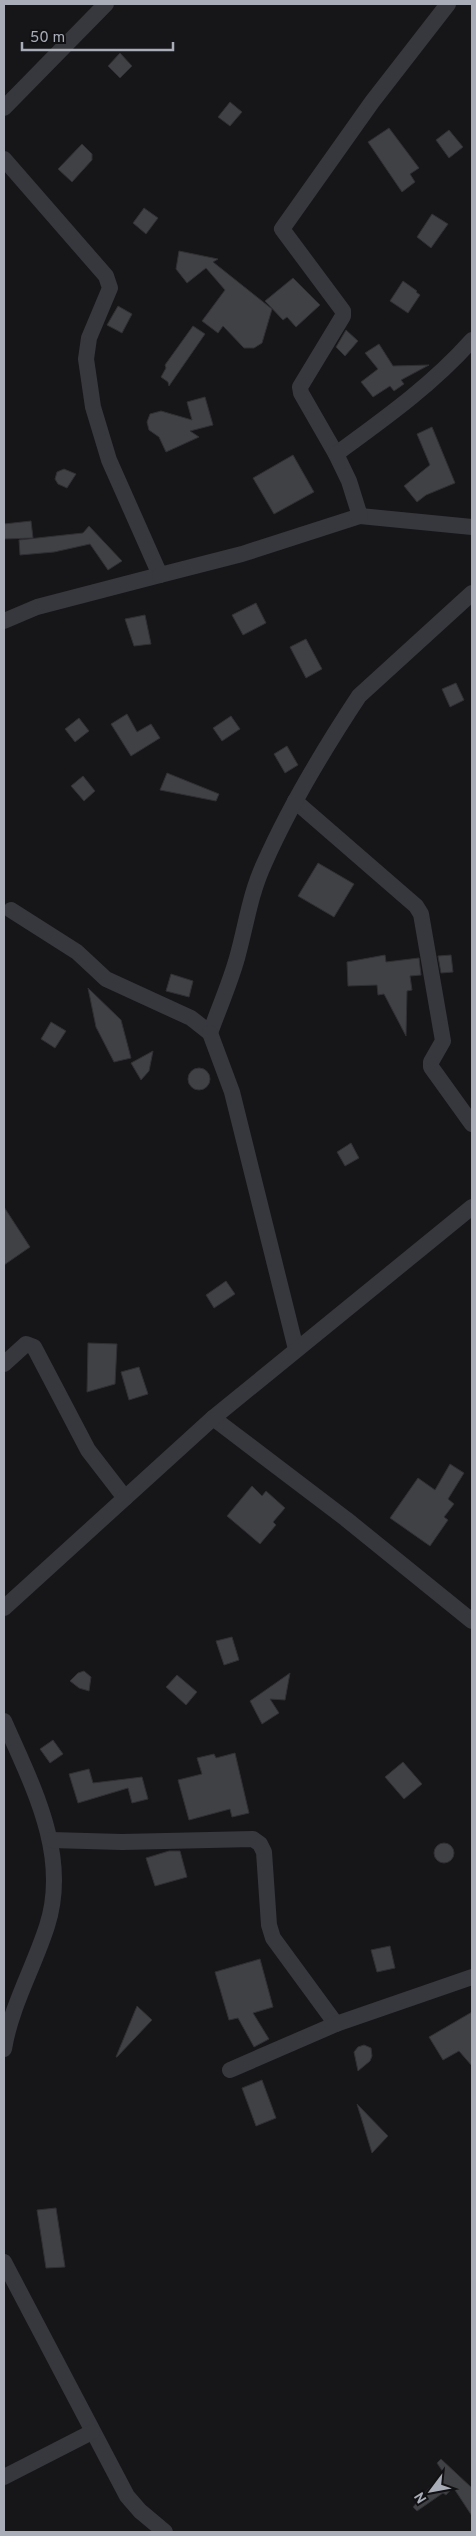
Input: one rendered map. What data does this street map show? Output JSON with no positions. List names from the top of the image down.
{
  "scale_bar": "50 m",
  "north": "bottom left"
}
